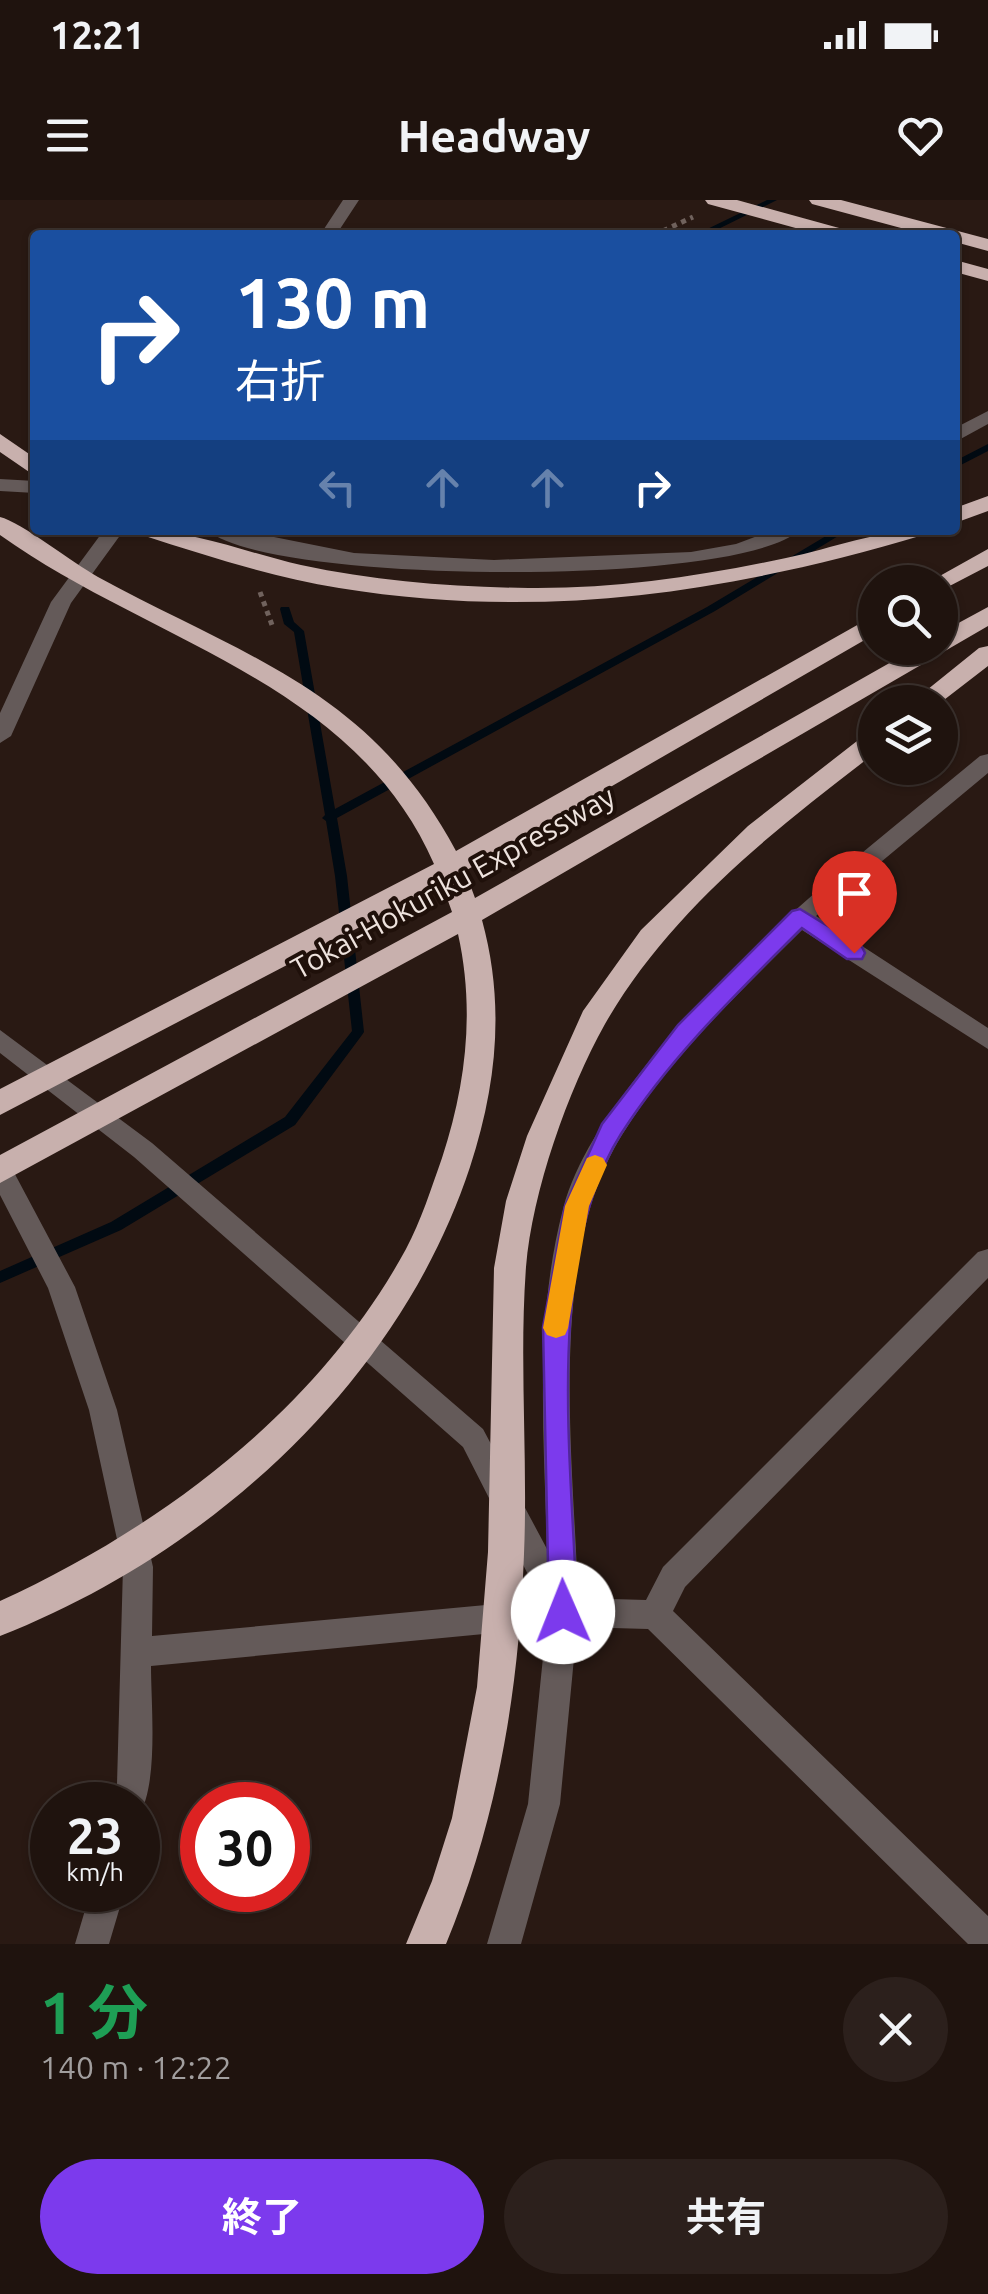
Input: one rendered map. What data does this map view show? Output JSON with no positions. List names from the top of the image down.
{
  "streets": {
    "highway": ["Tokai-Hokuriku Expressway"]
  },
  "page": {
    "status": "12:21",
    "header": "Headway",
    "turn": ["130 m", "右折"],
    "speed": "23 km/h",
    "limit": "30",
    "heading": ["1 分", "140 m · 12:22"],
    "buttons": ["終了", "共有"]
  }
}
